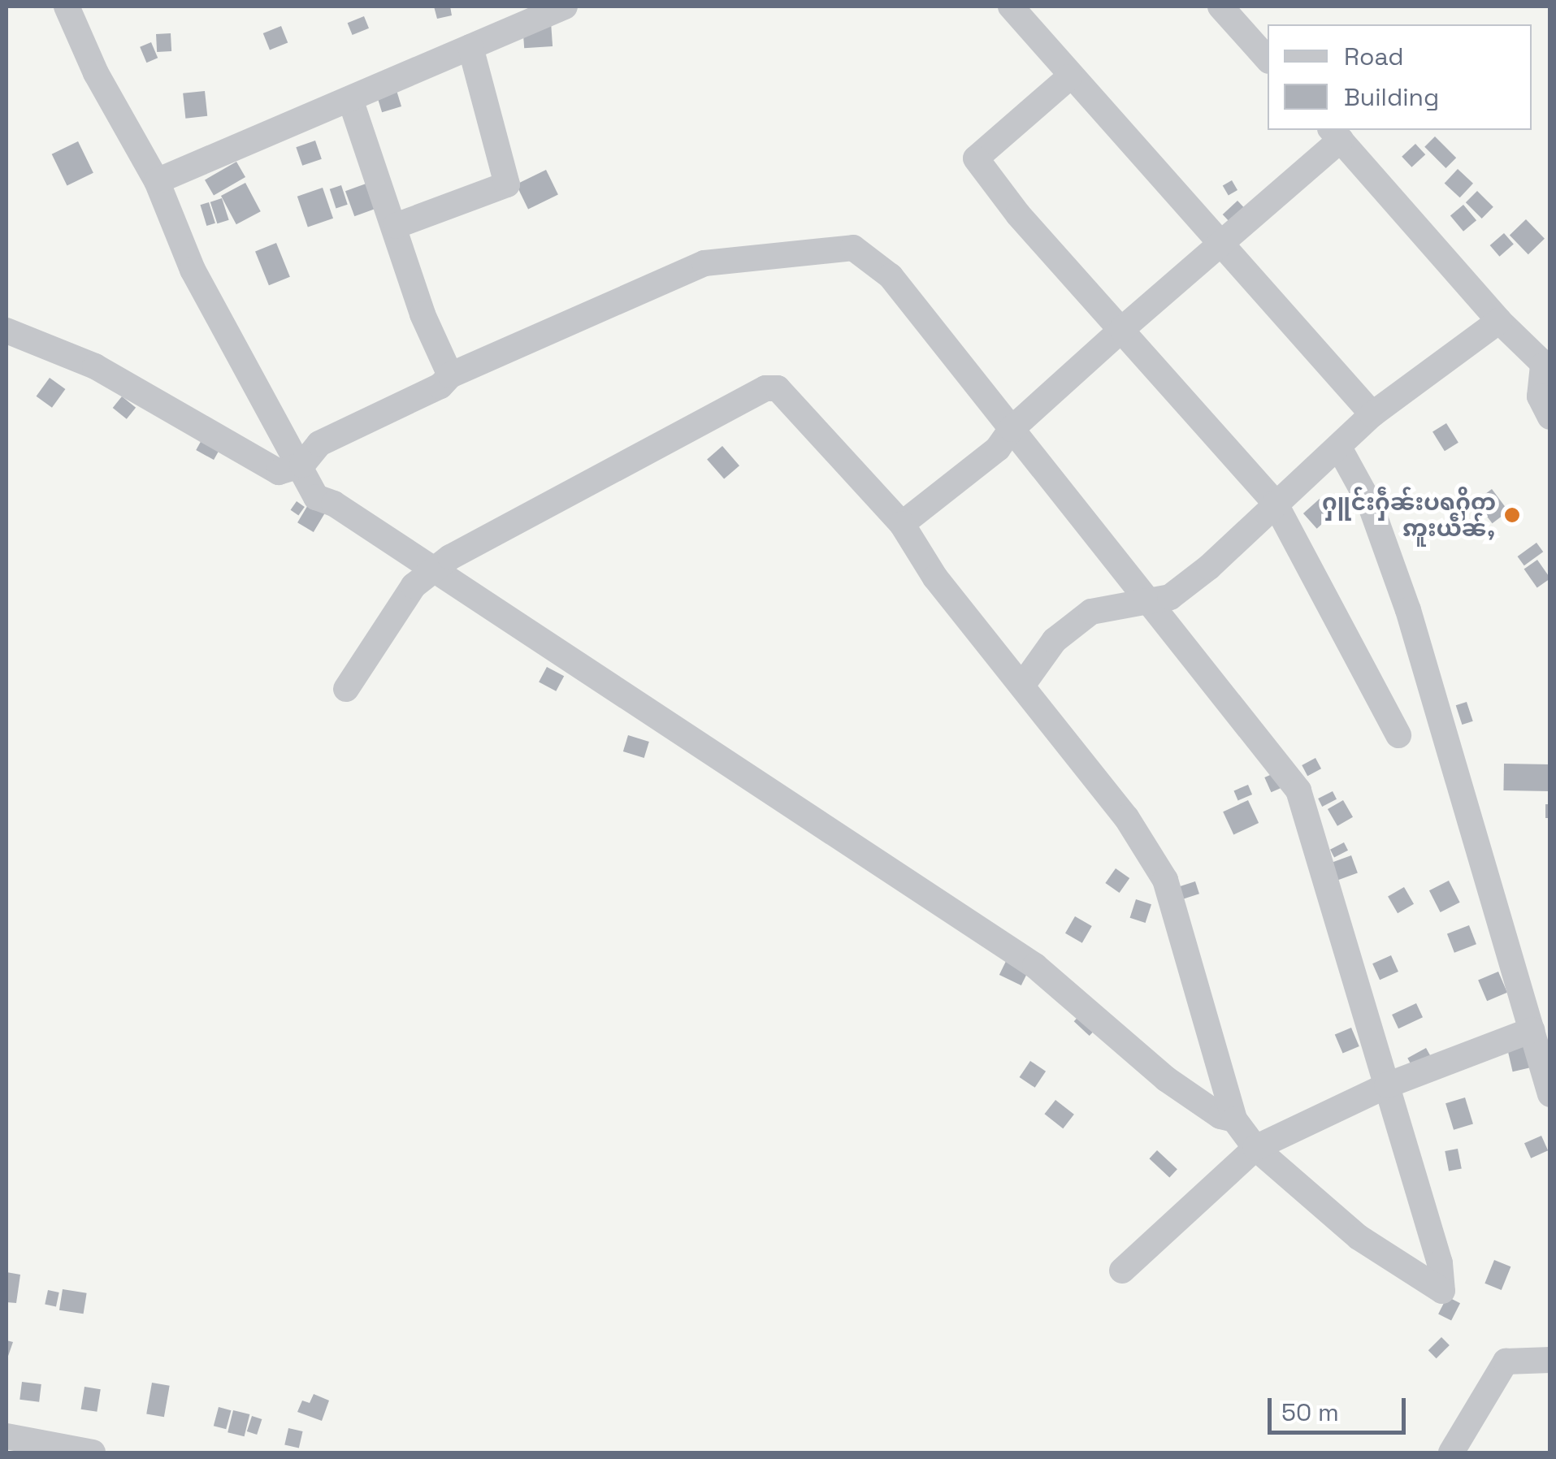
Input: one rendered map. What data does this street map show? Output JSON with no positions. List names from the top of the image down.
{
  "places": ["ႁူင်းႁဵၼ်းပရႁိတ ဢူးယဵၼ်ႇ"],
  "legend": ["Road", "Building"],
  "scale_bar": "50 m"
}
